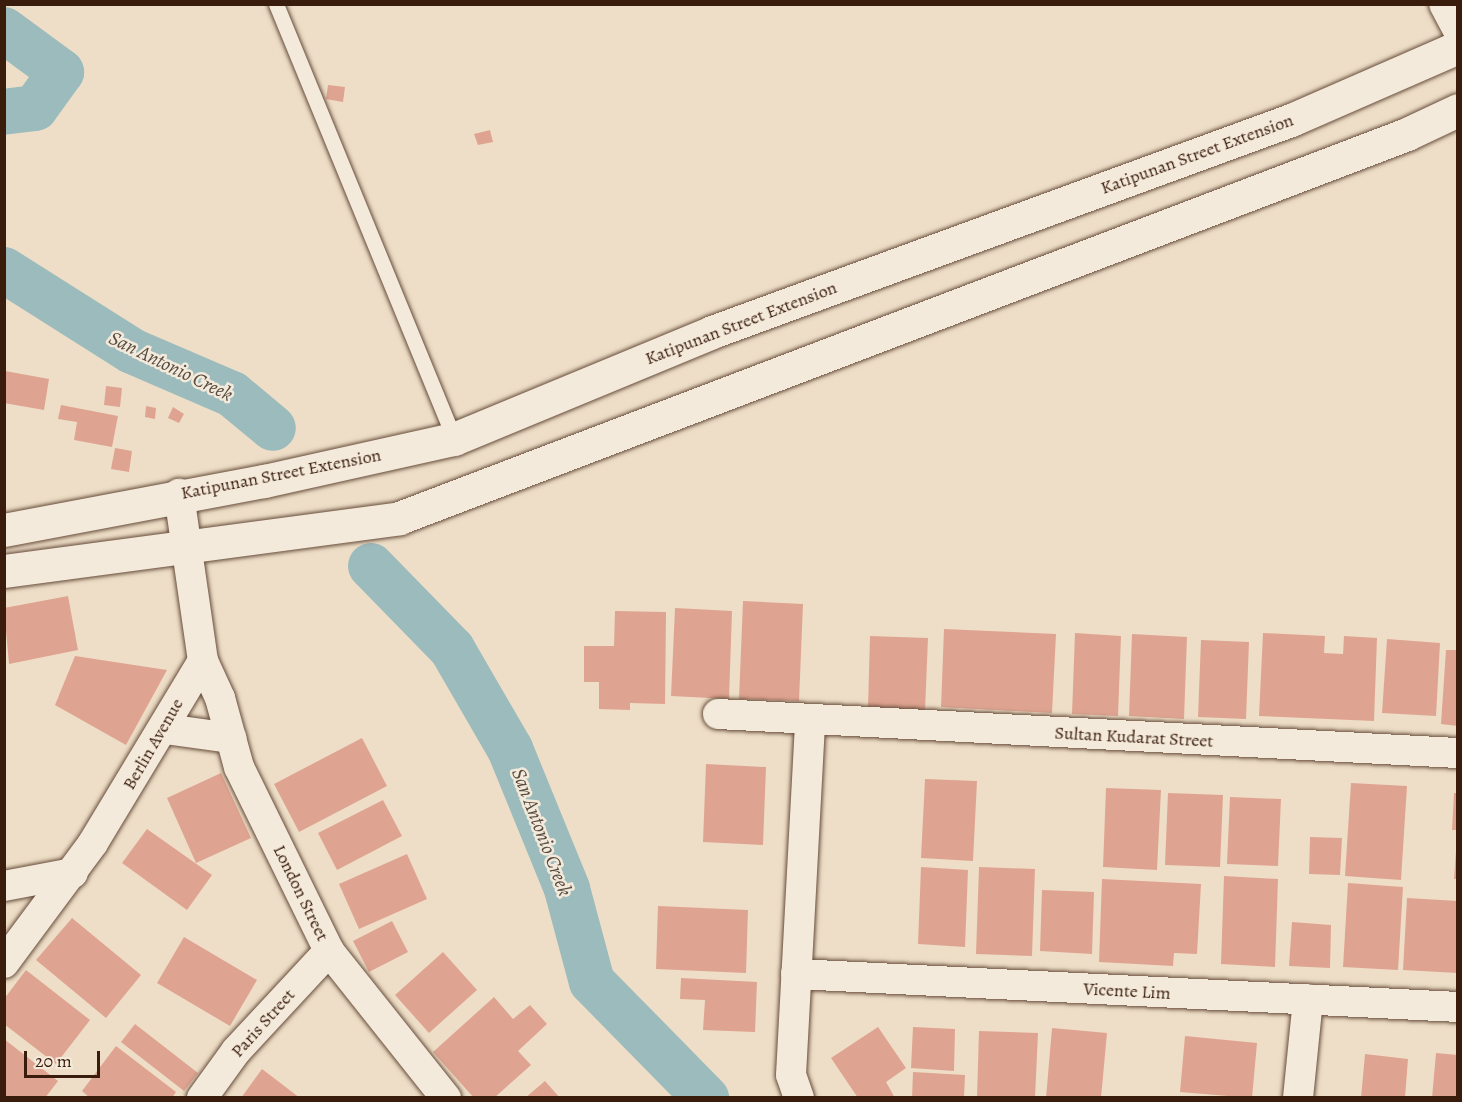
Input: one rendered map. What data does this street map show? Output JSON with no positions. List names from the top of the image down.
{
  "streets": {
    "street": [
      "Katipunan Street Extension",
      "Sultan Kudarat Street",
      "Berlin Avenue",
      "London Street",
      "Vicente Lim",
      "Paris Street"
    ]
  },
  "crossings": [
    ["Berlin Avenue", "London Street"],
    ["London Street", "Paris Street"]
  ],
  "water": ["San Antonio Creek"],
  "scale_bar": "20 m"
}
